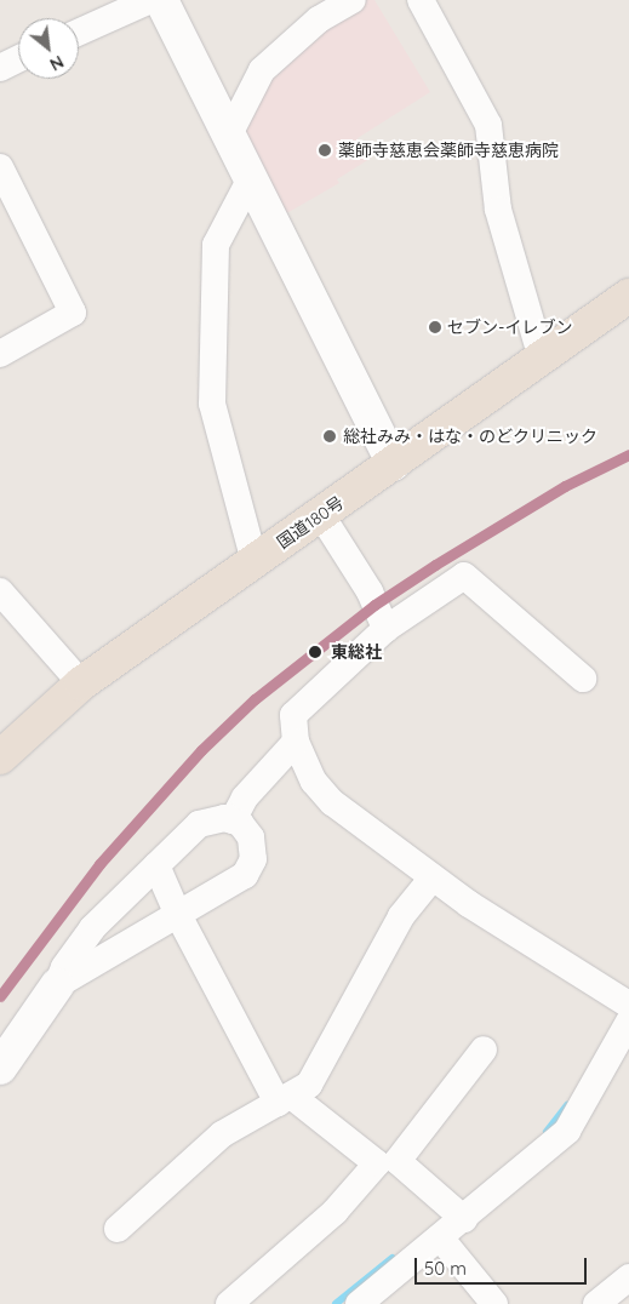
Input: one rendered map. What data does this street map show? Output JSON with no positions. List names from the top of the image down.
{
  "streets": {
    "highway": ["国道180号"]
  },
  "places": [
    "薬師寺慈恵会薬師寺慈恵病院",
    "セブン-イレブン",
    "総社みみ・はな・のどクリニック",
    "東総社"
  ],
  "scale_bar": "50 m",
  "north": "bottom right"
}
